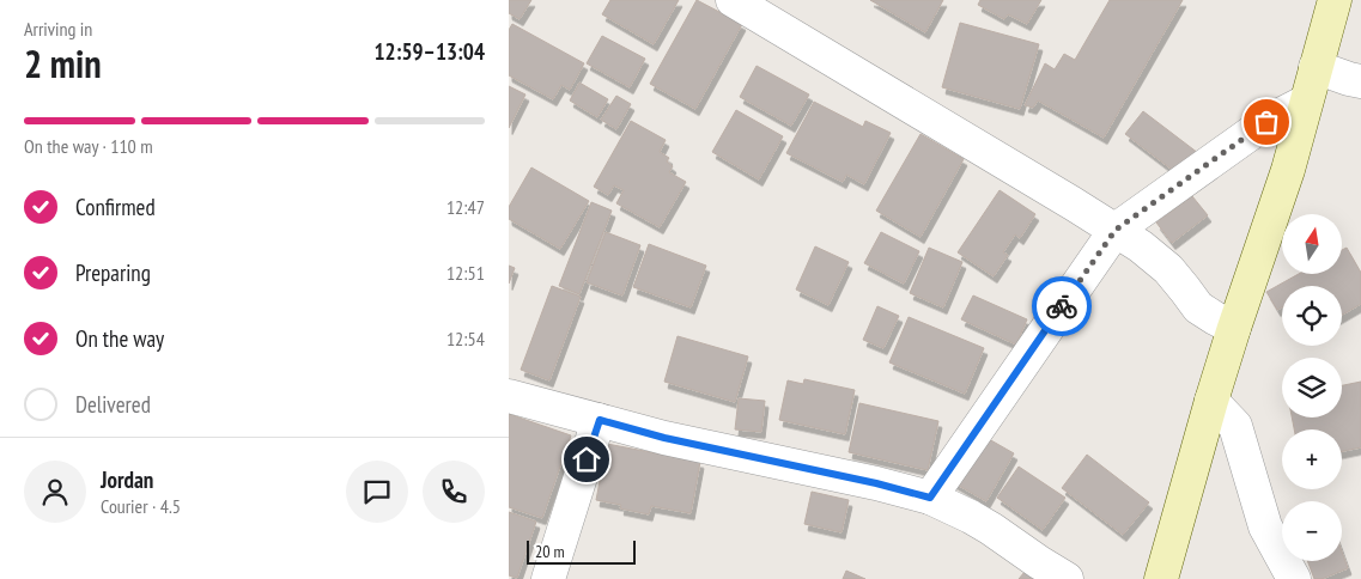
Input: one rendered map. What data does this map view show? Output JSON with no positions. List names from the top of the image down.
{
  "scale_bar": "20 m",
  "north": "top",
  "page": {
    "heading": ["2 min", "Arriving in", "12:59–13:04"],
    "panel": ["Jordan", "Courier · 4.5"],
    "bar": "On the way · 110 m",
    "list": [
      ["Confirmed", "12:47"],
      ["Preparing", "12:51"],
      ["On the way", "12:54"],
      "Delivered"
    ],
    "map_buttons": ["+", "−"],
    "scale": "20 m"
  }
}
